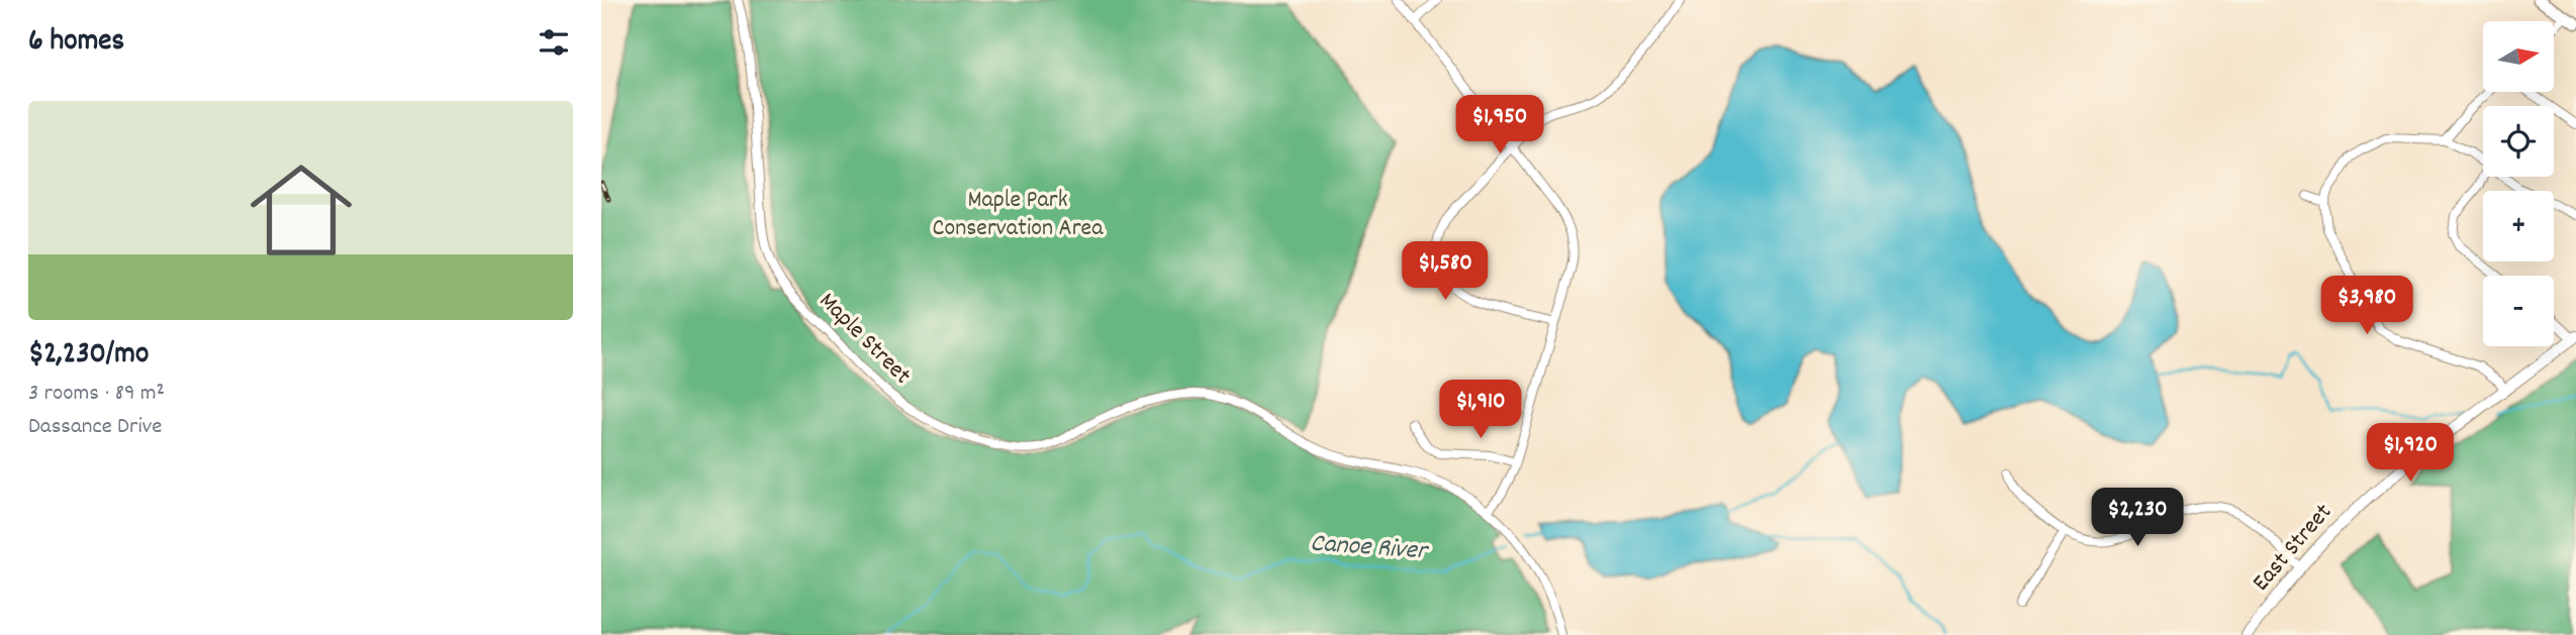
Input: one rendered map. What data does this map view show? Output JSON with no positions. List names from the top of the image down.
{
  "streets": {
    "street": ["Maple Street", "East Street"]
  },
  "water": ["Canoe River"],
  "parks": ["Maple Park Conservation Area"],
  "north": "right",
  "page": {
    "heading": "6 homes",
    "map_buttons": ["+", "−"],
    "list": [
      {
        "name": "$2,230/mo",
        "note": "3 rooms · 89 m² · Dassance Drive"
      }
    ],
    "price": [
      "$1,950",
      "$1,580",
      "$3,980",
      "$1,910",
      "$1,920",
      "$2,230"
    ]
  }
}
